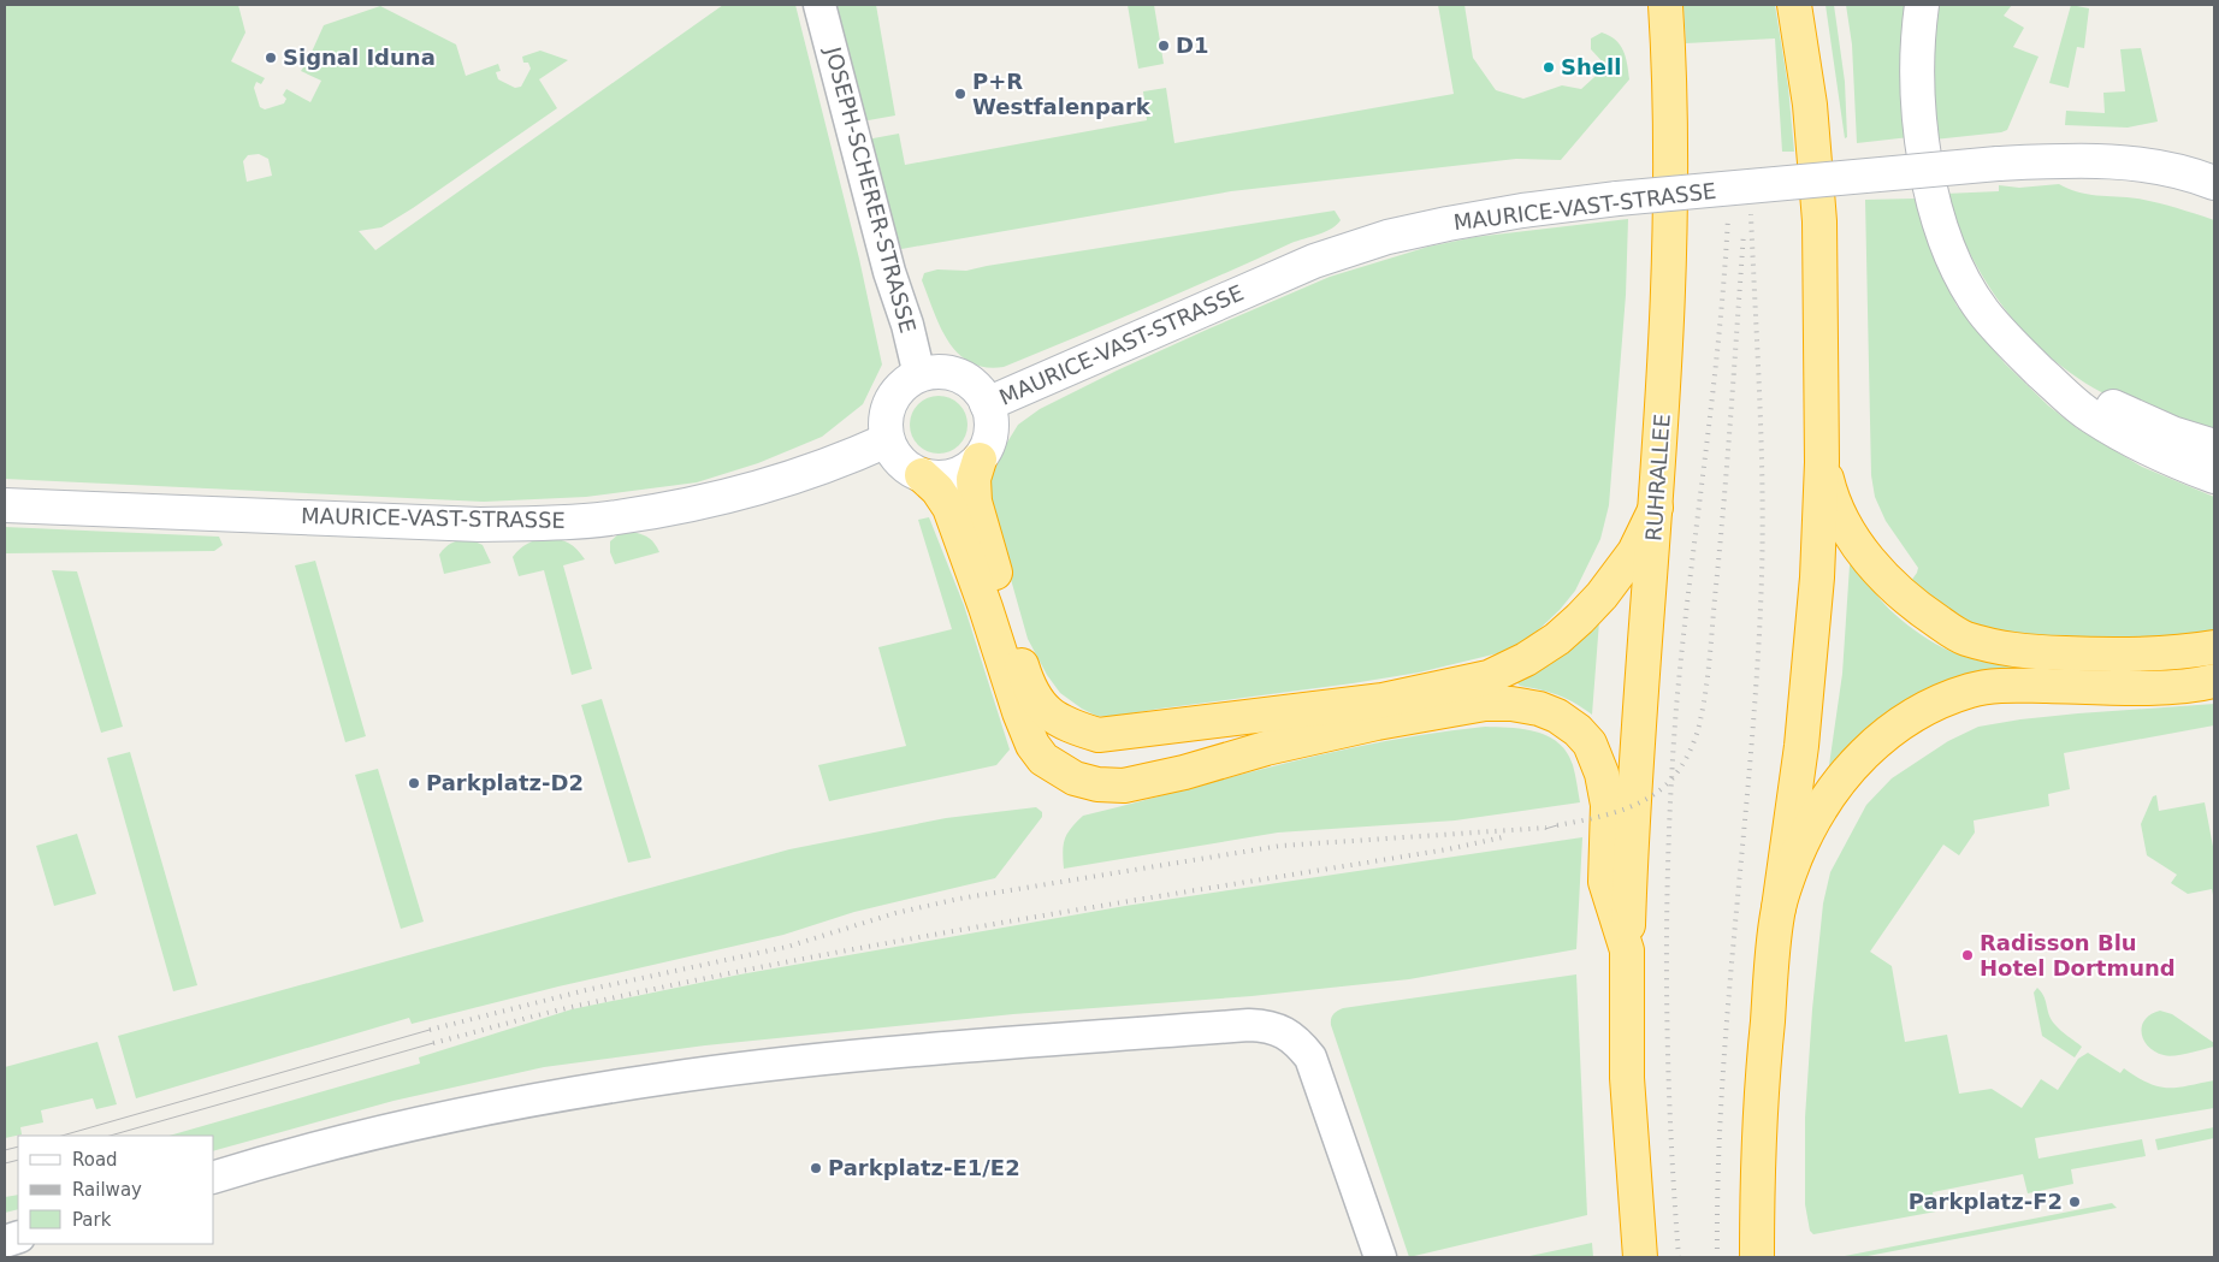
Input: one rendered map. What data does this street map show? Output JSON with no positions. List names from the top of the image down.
{
  "streets": {
    "highway": ["RUHRALLEE"],
    "main road": ["MAURICE-VAST-STRASSE"],
    "street": ["JOSEPH-SCHERER-STRASSE"]
  },
  "crossings": [
    ["JOSEPH-SCHERER-STRASSE", "MAURICE-VAST-STRASSE"]
  ],
  "places": [
    "D1",
    "Signal Iduna",
    "Shell",
    "P+R Westfalenpark",
    "Parkplatz-D2",
    "Radisson Blu Hotel Dortmund",
    "Parkplatz-E1/E2",
    "Parkplatz-F2"
  ],
  "legend": ["Road", "Railway", "Park"]
}
